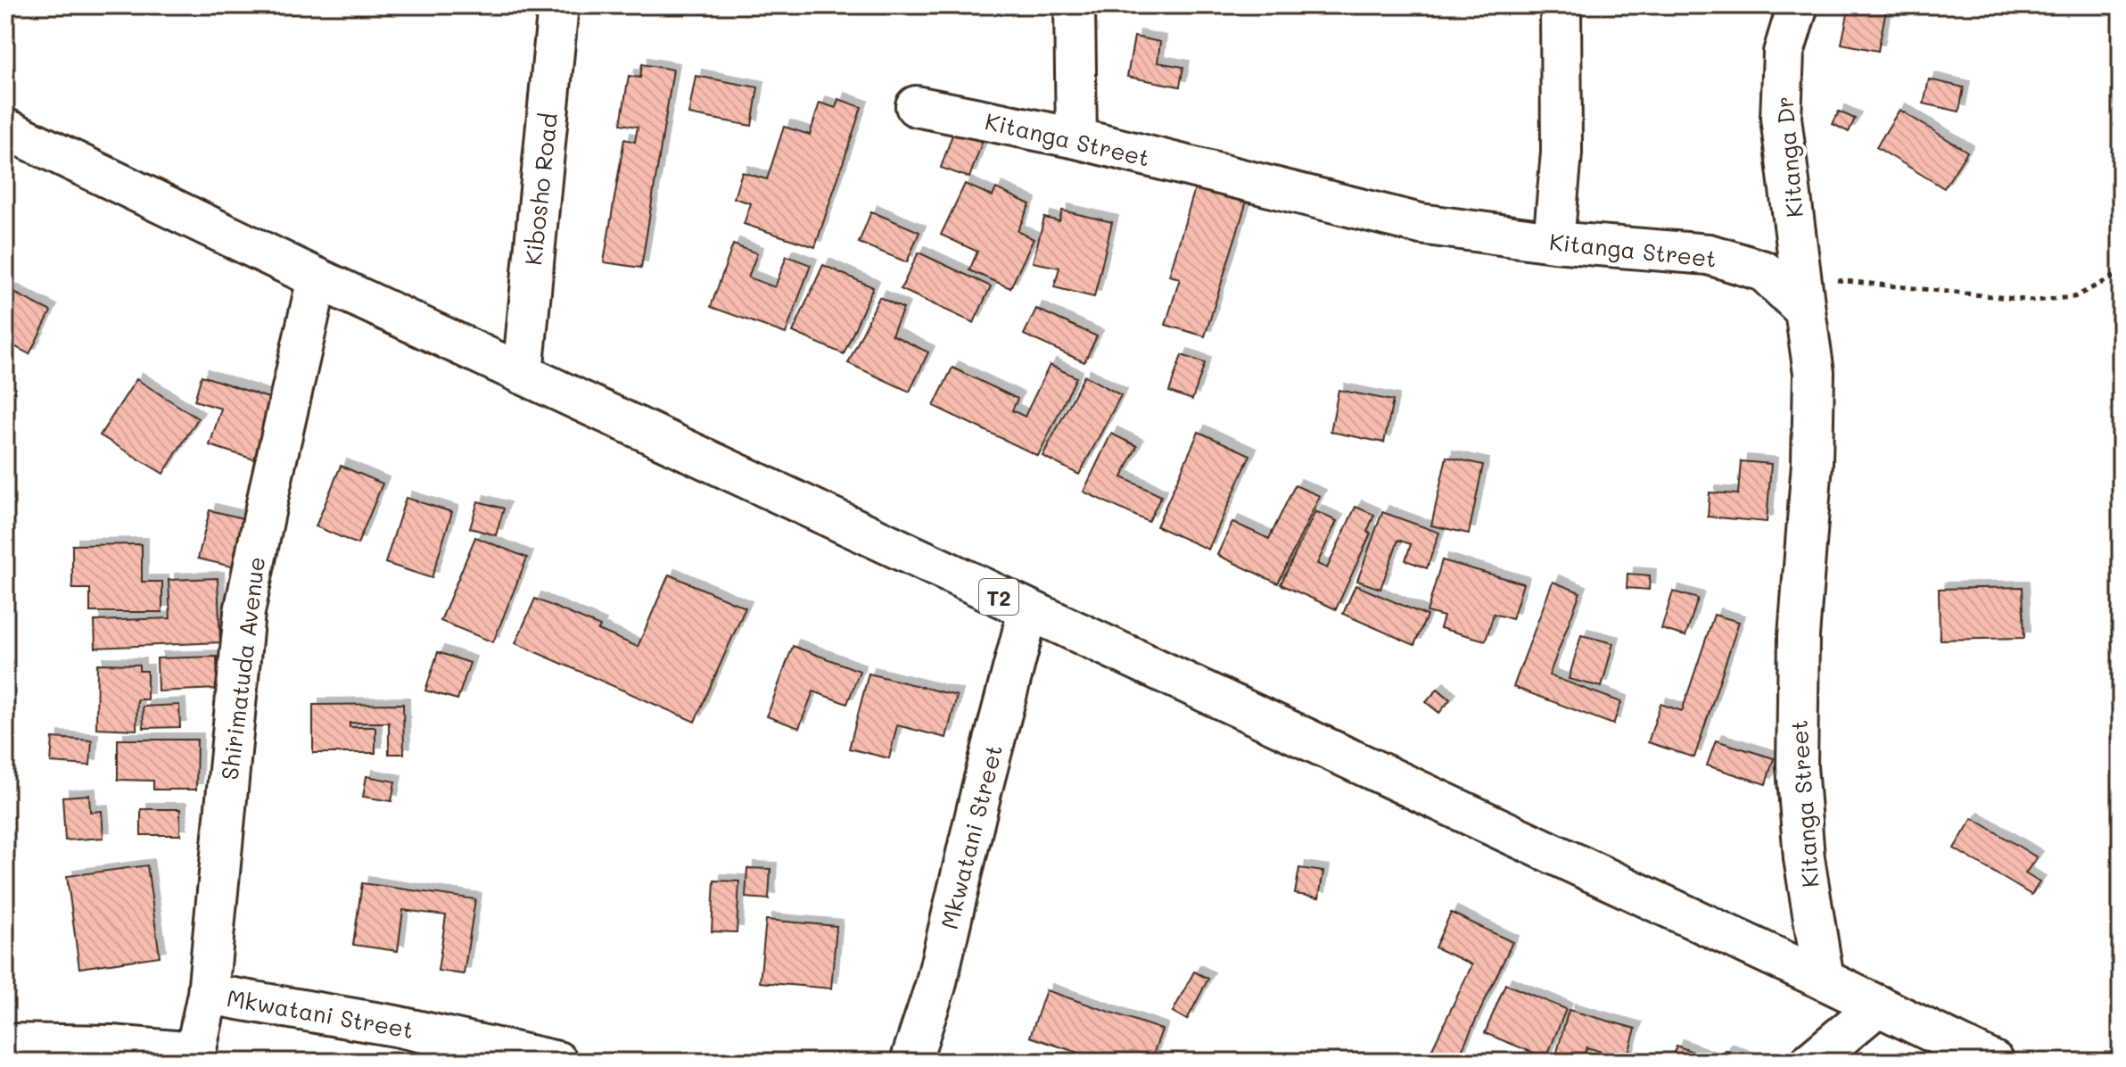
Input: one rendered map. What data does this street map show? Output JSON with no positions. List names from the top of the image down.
{
  "streets": {
    "main road": [
      "Kitanga Street",
      "Kitanga Dr",
      "Kibosho Road",
      "T2",
      "Shirimatuda Avenue",
      "Mkwatani Street"
    ]
  },
  "crossings": [
    ["Kitanga Street", "Kitanga Dr"],
    ["Kitanga Street", "T2"],
    ["Kibosho Road", "T2"],
    ["T2", "Shirimatuda Avenue"],
    ["T2", "Mkwatani Street"],
    ["Shirimatuda Avenue", "Mkwatani Street"]
  ]
}
